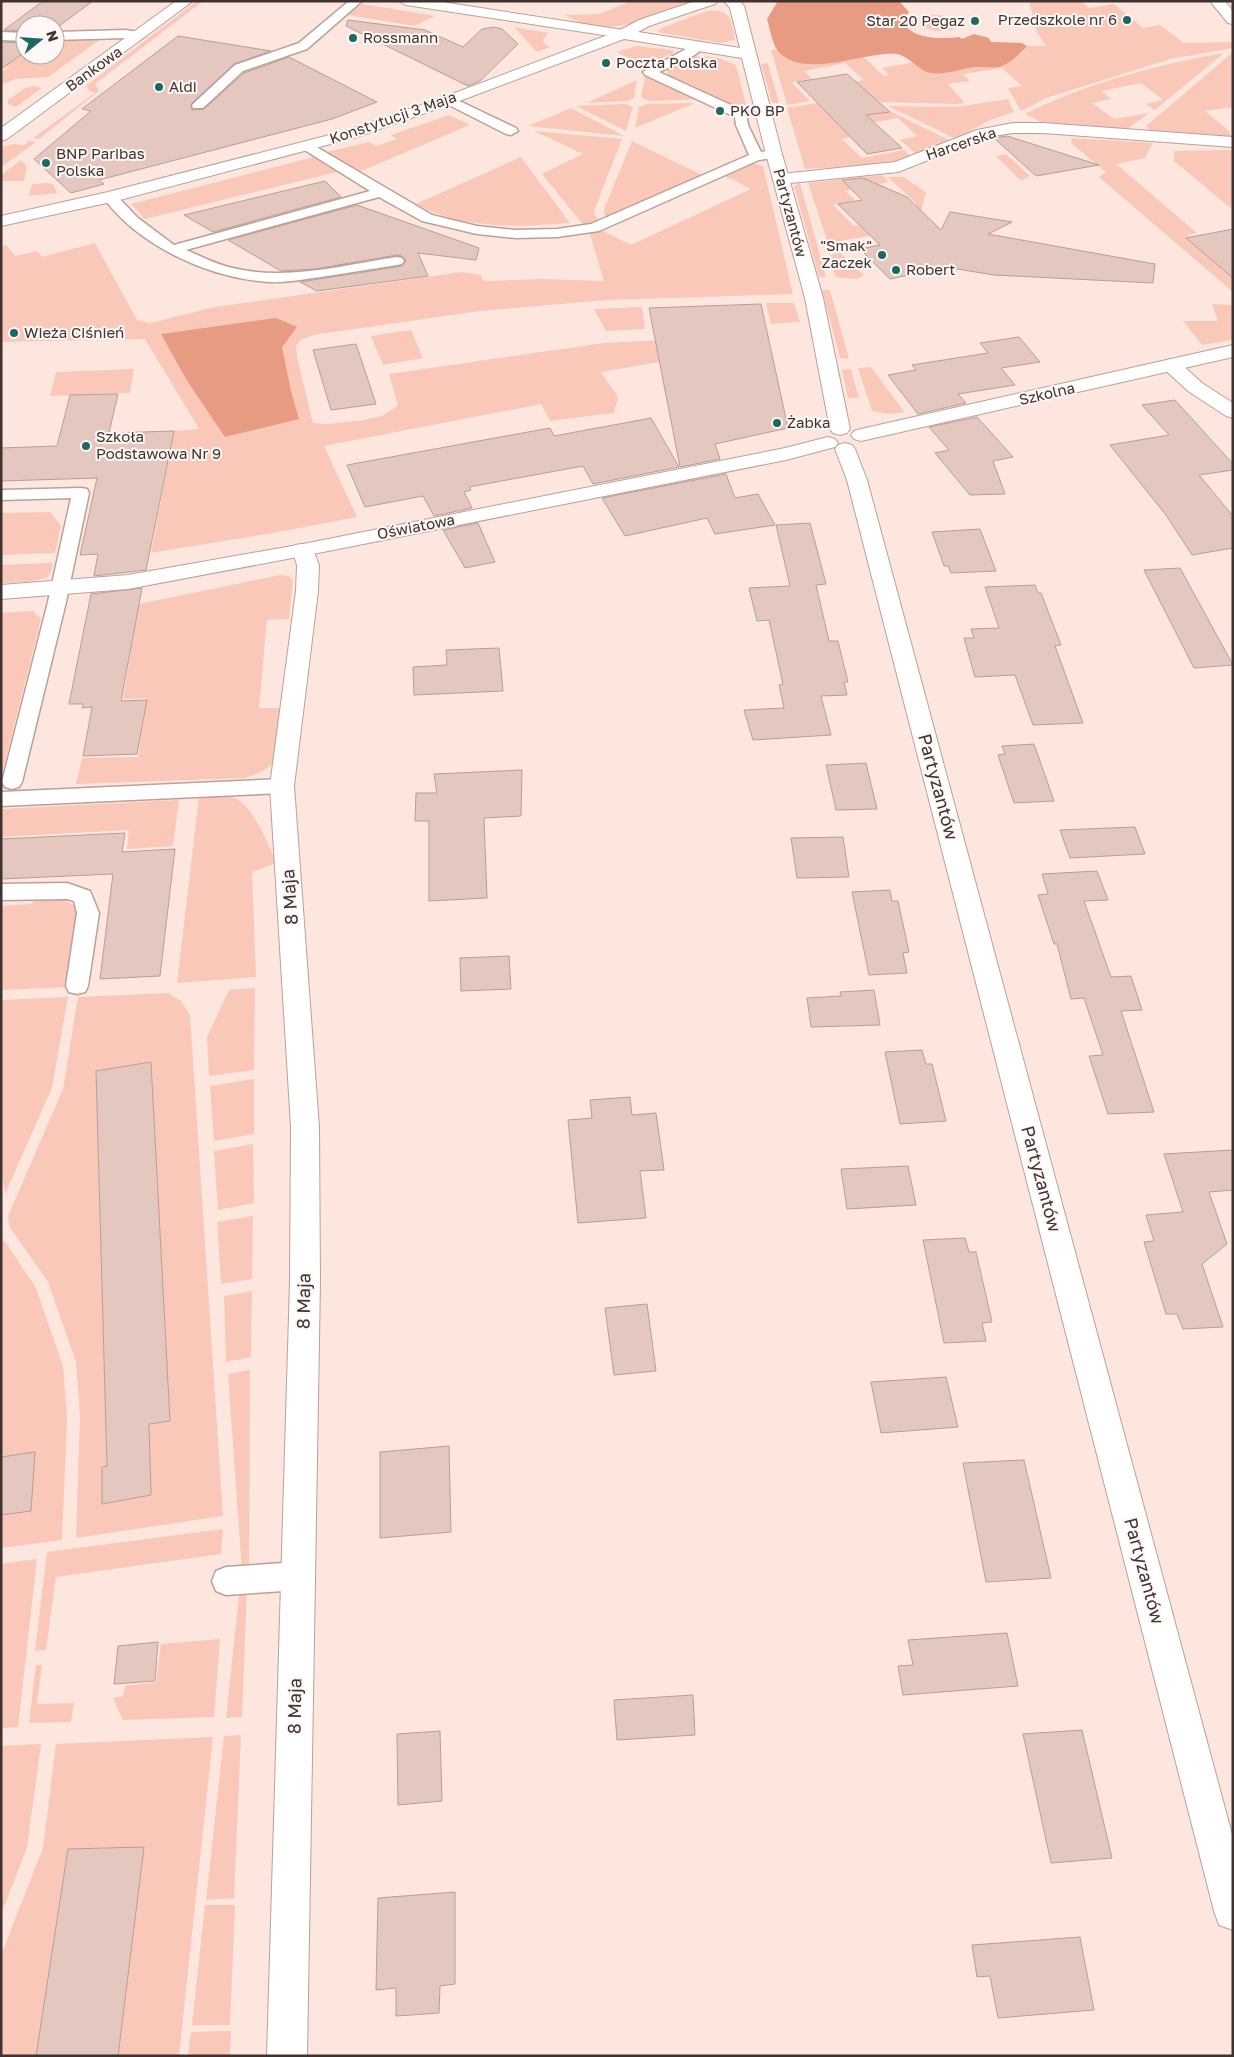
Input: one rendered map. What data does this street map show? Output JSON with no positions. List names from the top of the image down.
{
  "streets": {
    "street": [
      "Bankowa",
      "Konstytucji 3 Maja",
      "Harcerska",
      "Partyzantów",
      "Szkolna",
      "Oświatowa",
      "8 Maja"
    ]
  },
  "crossings": [
    ["Harcerska", "Partyzantów"],
    ["Partyzantów", "Szkolna"],
    ["Partyzantów", "Oświatowa"],
    ["Szkolna", "Oświatowa"],
    ["Oświatowa", "8 Maja"]
  ],
  "places": [
    "Przedszkole nr 6",
    "Star 20 Pegaz",
    "Rossmann",
    "Poczta Polska",
    "Aldi",
    "PKO BP",
    "BNP Paribas Polska",
    "\"Smak\" Zaczek",
    "Robert",
    "Wieża Ciśnień",
    "Żabka",
    "Szkoła Podstawowa Nr 9"
  ],
  "north": "right"
}
